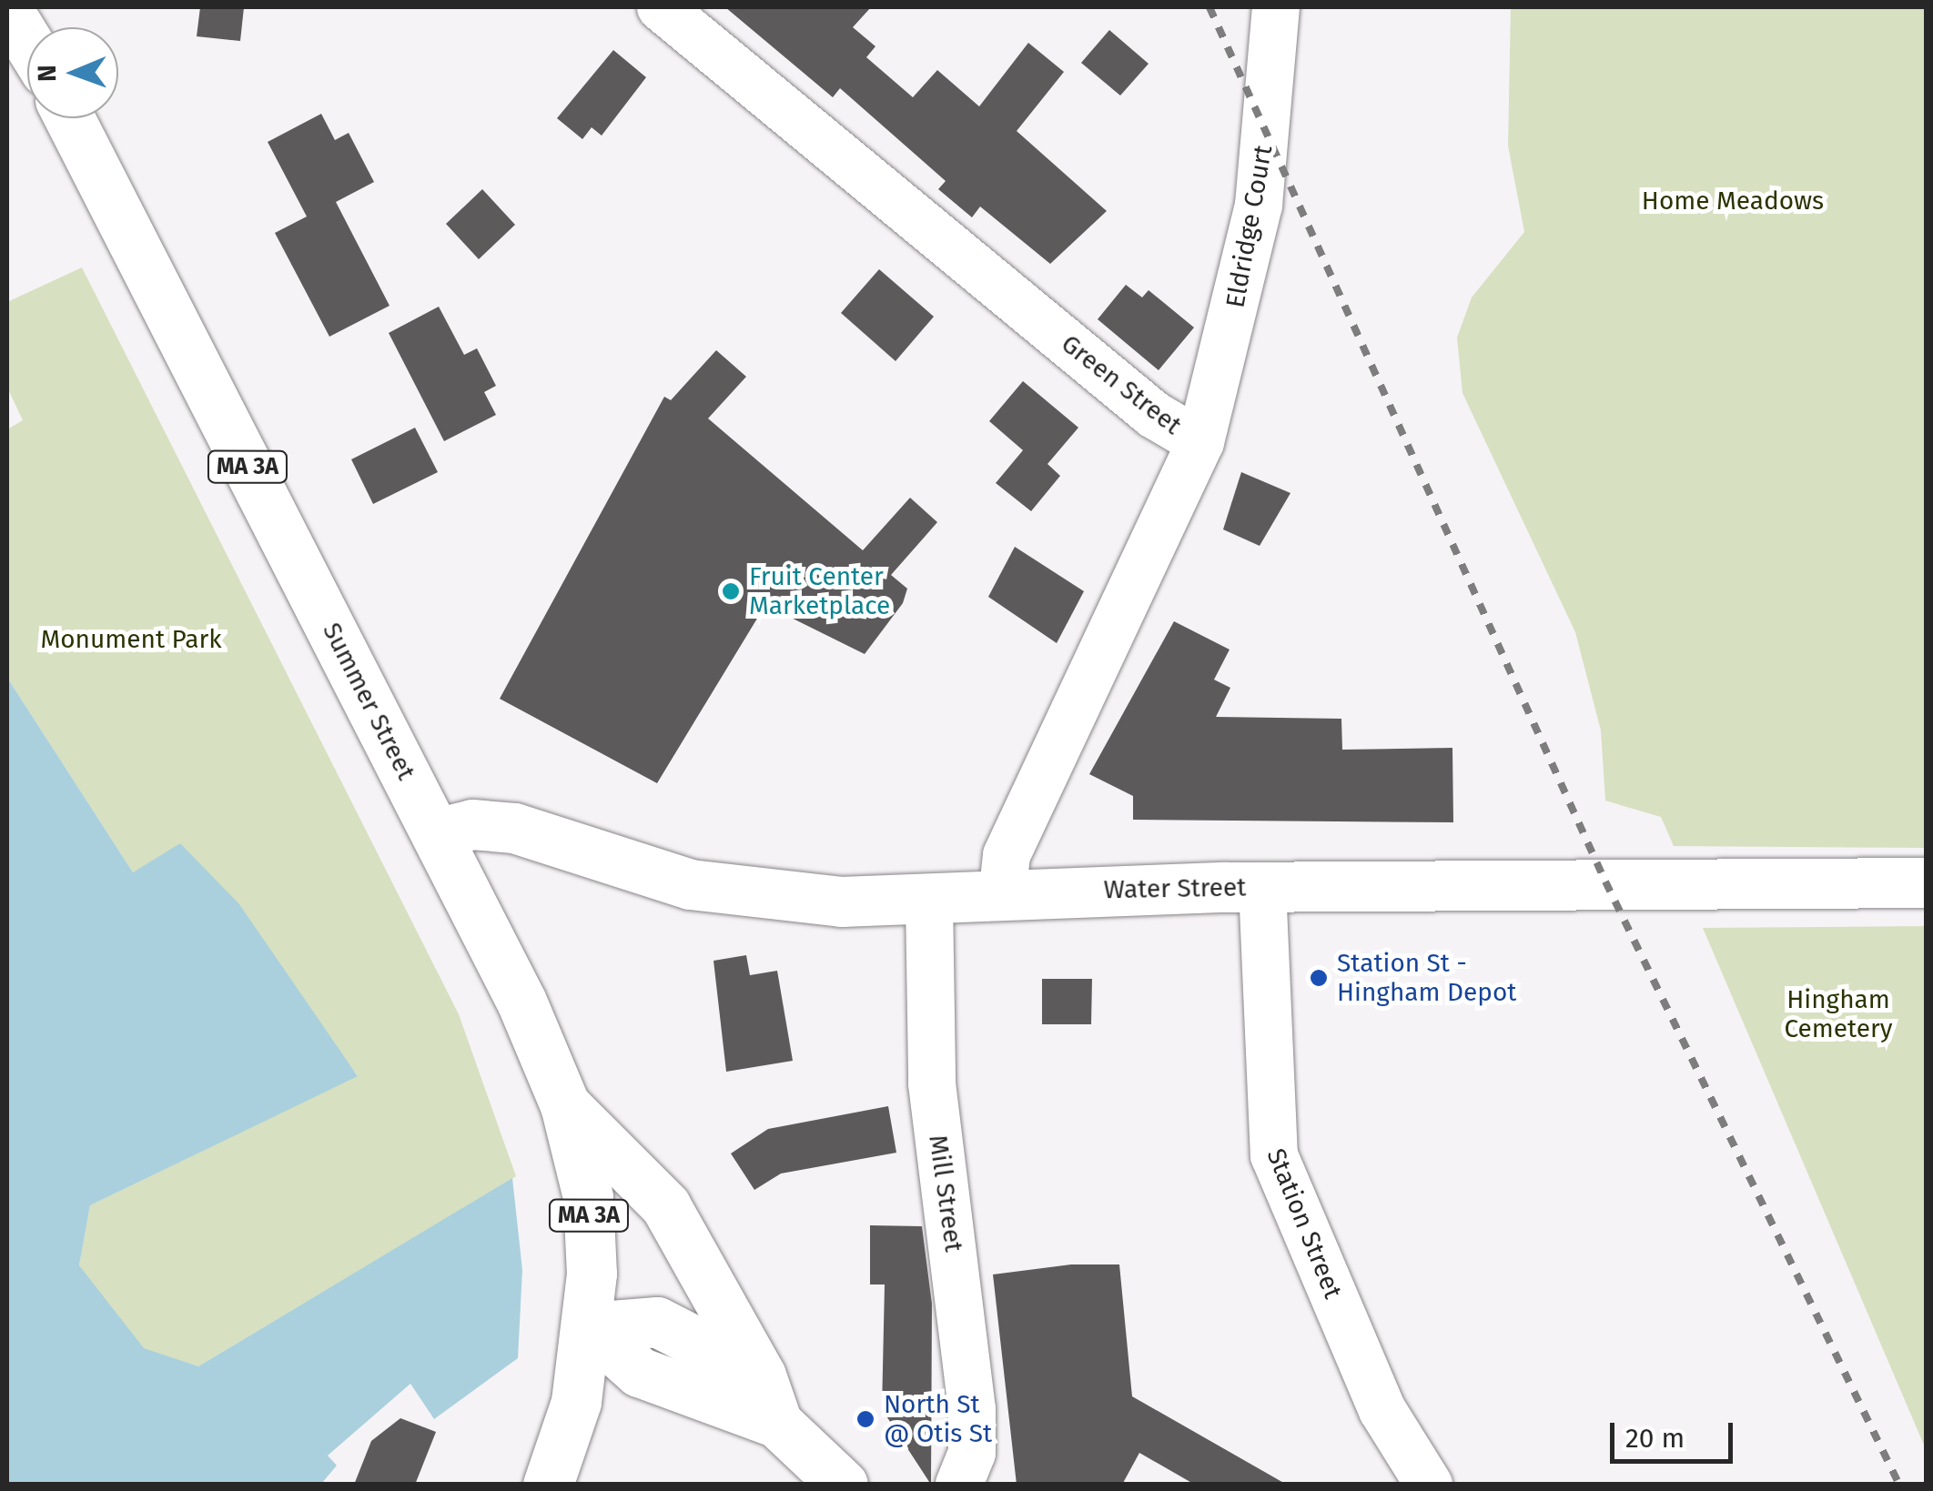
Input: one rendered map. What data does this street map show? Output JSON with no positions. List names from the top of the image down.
{
  "streets": {
    "main road": ["MA 3A", "Summer Street", "Water Street"],
    "street": [
      "Eldridge Court",
      "Green Street",
      "Mill Street",
      "Station Street"
    ]
  },
  "crossings": [
    ["Eldridge Court", "Green Street"],
    ["Green Street", "Water Street"],
    ["MA 3A", "Summer Street"],
    ["Summer Street", "Water Street"],
    ["Water Street", "Mill Street"],
    ["Water Street", "Station Street"]
  ],
  "parks": ["Home Meadows", "Monument Park", "Hingham Cemetery"],
  "places": ["Fruit Center Marketplace", "Station St - Hingham Depot", "North St @ Otis St"],
  "scale_bar": "20 m",
  "north": "left"
}
